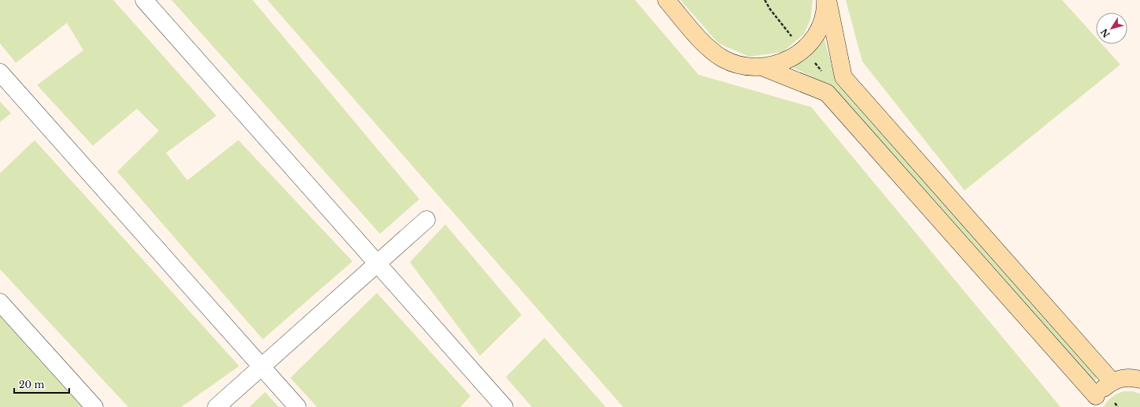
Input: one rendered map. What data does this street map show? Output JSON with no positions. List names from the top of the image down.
{
  "scale_bar": "20 m",
  "north": "bottom left"
}
